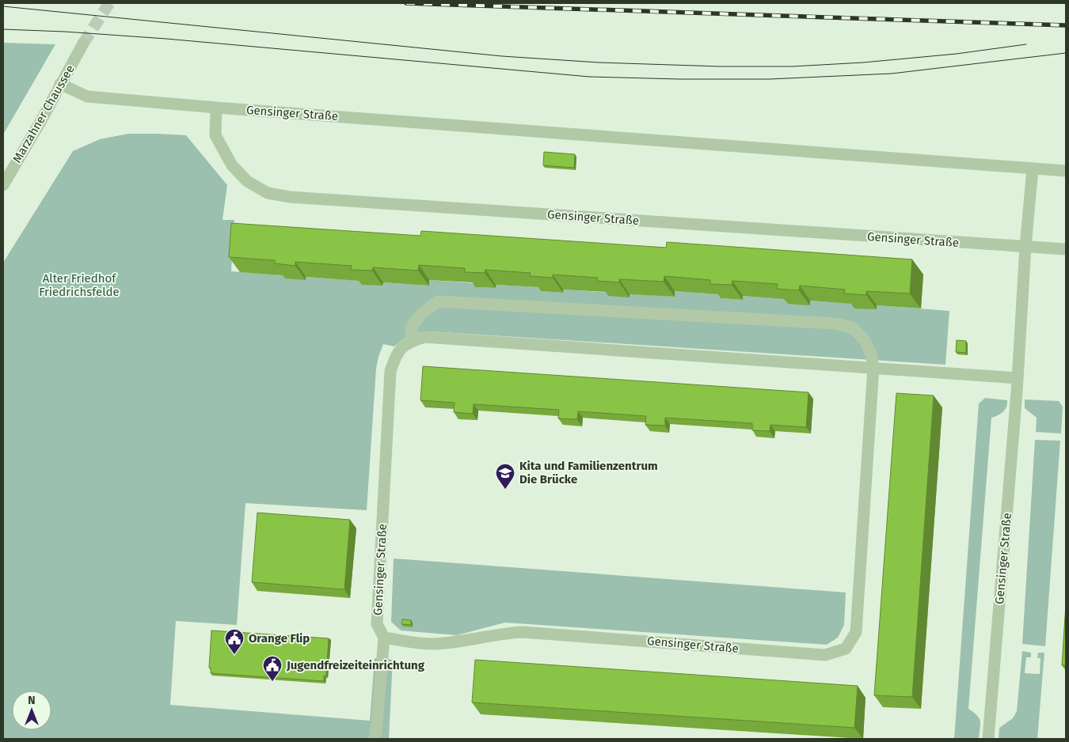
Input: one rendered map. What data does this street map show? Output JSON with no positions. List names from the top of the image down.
{
  "streets": {
    "street": ["Gensinger Straße", "Marzahner Chaussee"]
  },
  "crossings": [
    ["Gensinger Straße", "Marzahner Chaussee"]
  ],
  "parks": ["Alter Friedhof Friedrichsfelde"],
  "places": {
    "school or university": ["Kita und Familienzentrum Die Brücke"],
    "public building": ["Orange Flip", "Jugendfreizeiteinrichtung"]
  },
  "north": "top"
}
